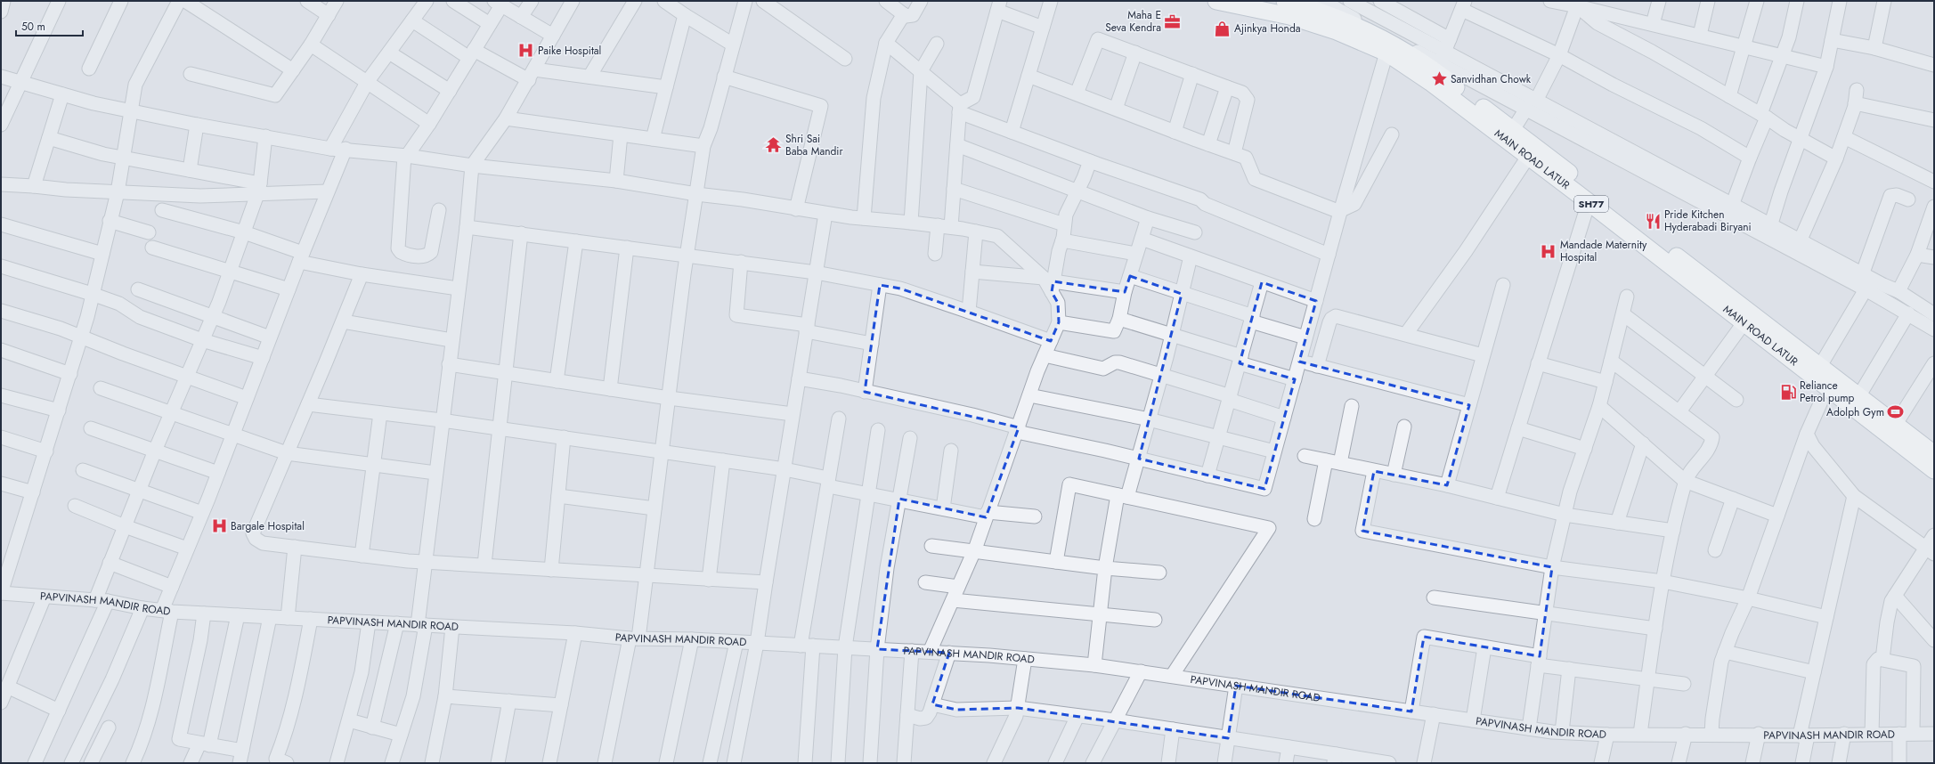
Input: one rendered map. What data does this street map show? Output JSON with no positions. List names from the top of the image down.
{
  "streets": {
    "main road": ["MAIN ROAD LATUR", "SH77"],
    "street": ["PAPVINASH MANDIR ROAD"]
  },
  "places": {
    "office": ["Maha E Seva Kendra"],
    "shop": ["Ajinkya Honda"],
    "hospital": ["Paike Hospital", "Mandade Maternity Hospital", "Bargale Hospital"],
    "place": ["Sanvidhan Chowk"],
    "temple": ["Shri Sai Baba Mandir"],
    "restaurant": ["Pride Kitchen Hyderabadi Biryani"],
    "fuel station": ["Reliance Petrol pump"],
    "sports": ["Adolph Gym"]
  },
  "scale_bar": "50 m"
}
